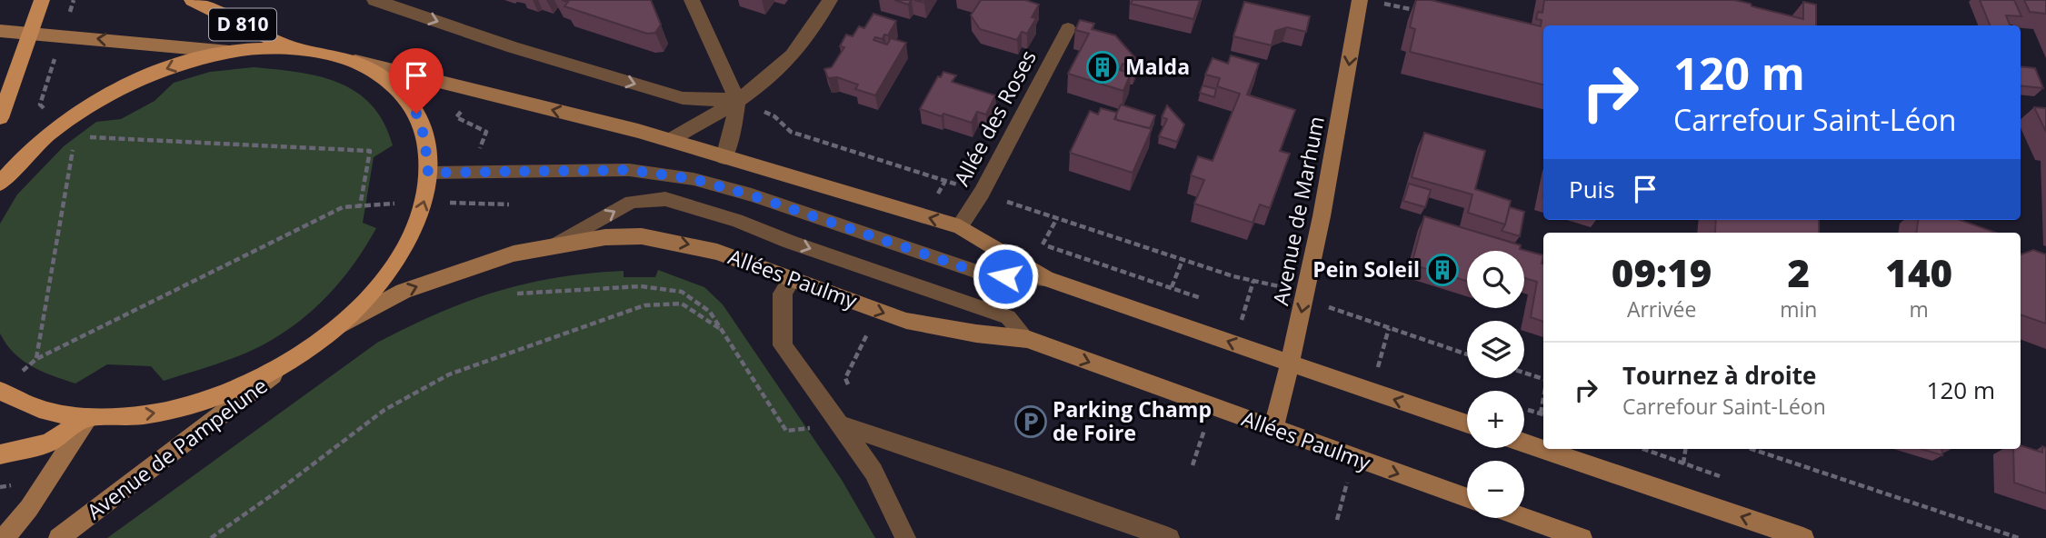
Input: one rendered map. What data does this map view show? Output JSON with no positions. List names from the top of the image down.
{
  "streets": {
    "main road": [
      "D 810",
      "Avenue de Marhum",
      "Allées Paulmy",
      "Avenue de Pampelune"
    ],
    "street": ["Allée des Roses"]
  },
  "crossings": [
    ["Avenue de Marhum", "Allées Paulmy"]
  ],
  "one_way": ["Avenue de Marhum"],
  "places": {
    "building": ["Malda", "Pein Soleil"],
    "parking": ["Parking Champ de Foire"]
  },
  "page": {
    "turn": ["120 m", "Carrefour Saint-Léon"],
    "then": "Puis",
    "eta": [
      "09:19",
      "Arrivée",
      "2",
      "min",
      "140",
      "m"
    ],
    "map_buttons": ["+", "−"],
    "list": [
      {
        "name": "Tournez à droite",
        "note": "Carrefour Saint-Léon",
        "value": "120 m"
      }
    ]
  }
}
